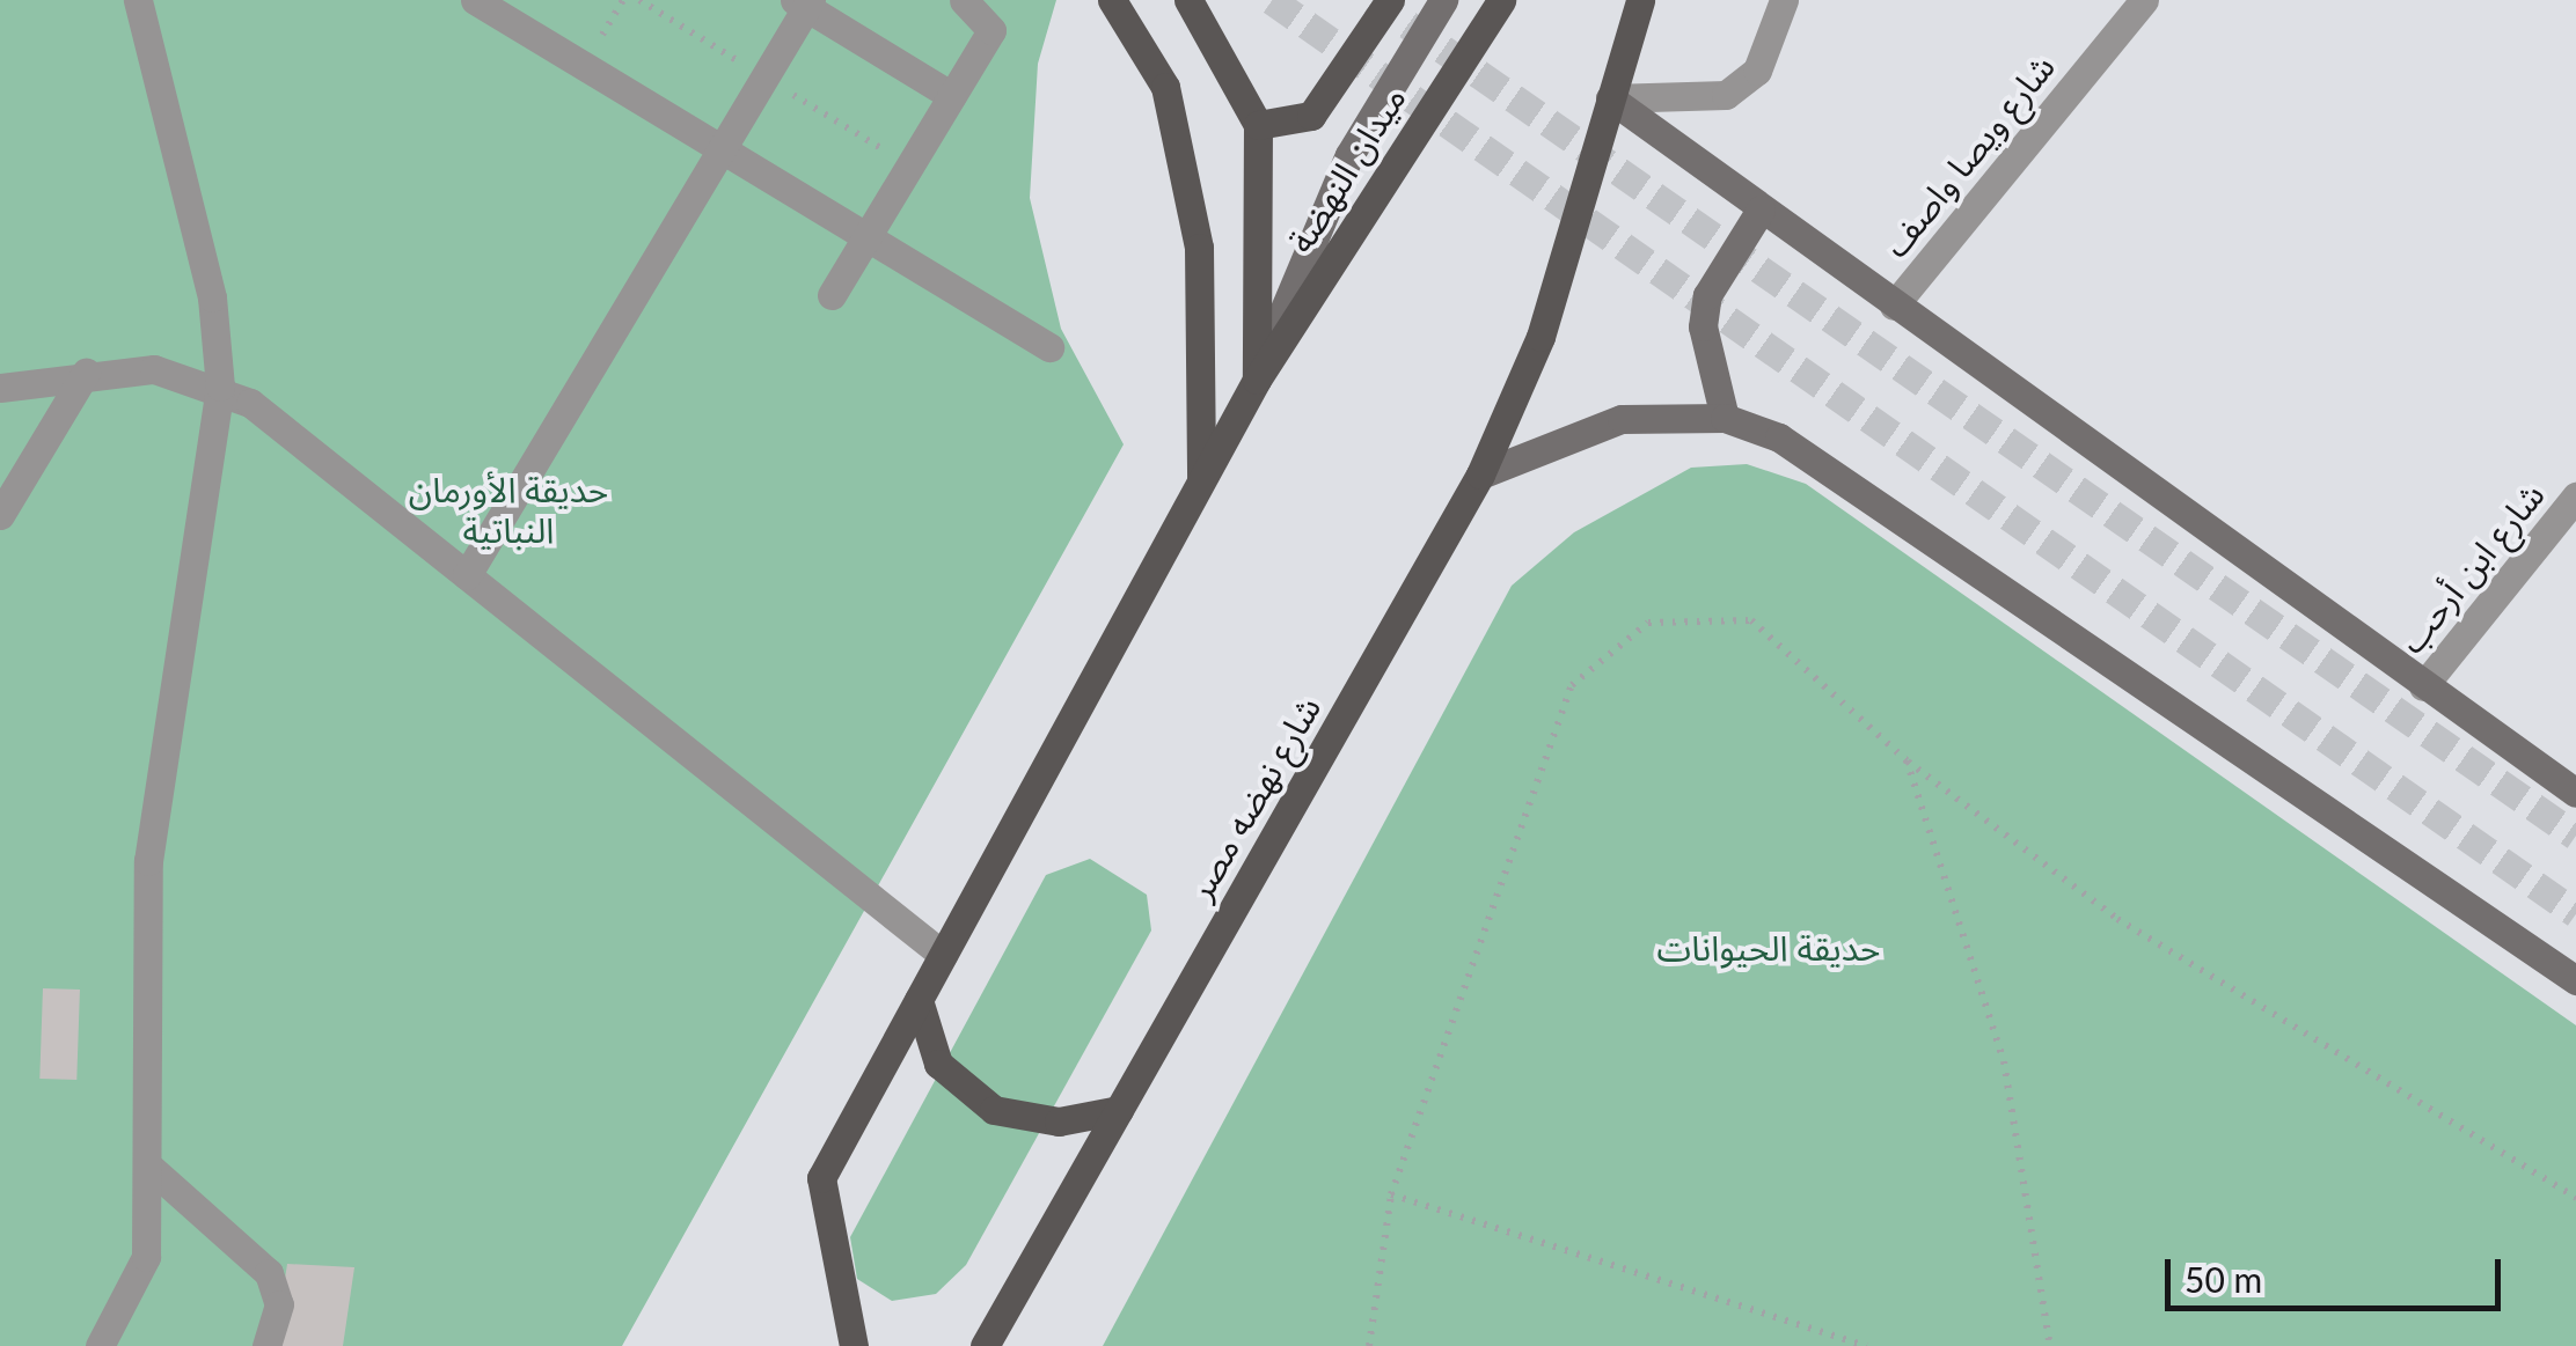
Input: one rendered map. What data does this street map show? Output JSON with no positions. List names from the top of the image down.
{
  "streets": {
    "main road": ["ميدان النهضة", "شارع نهضه مصر"],
    "street": ["شارع ويصا واصف", "شارع ابن أرحب"]
  },
  "parks": ["حديقة الأورمان النباتية", "حديقة الحيوانات"],
  "scale_bar": "50 m"
}
